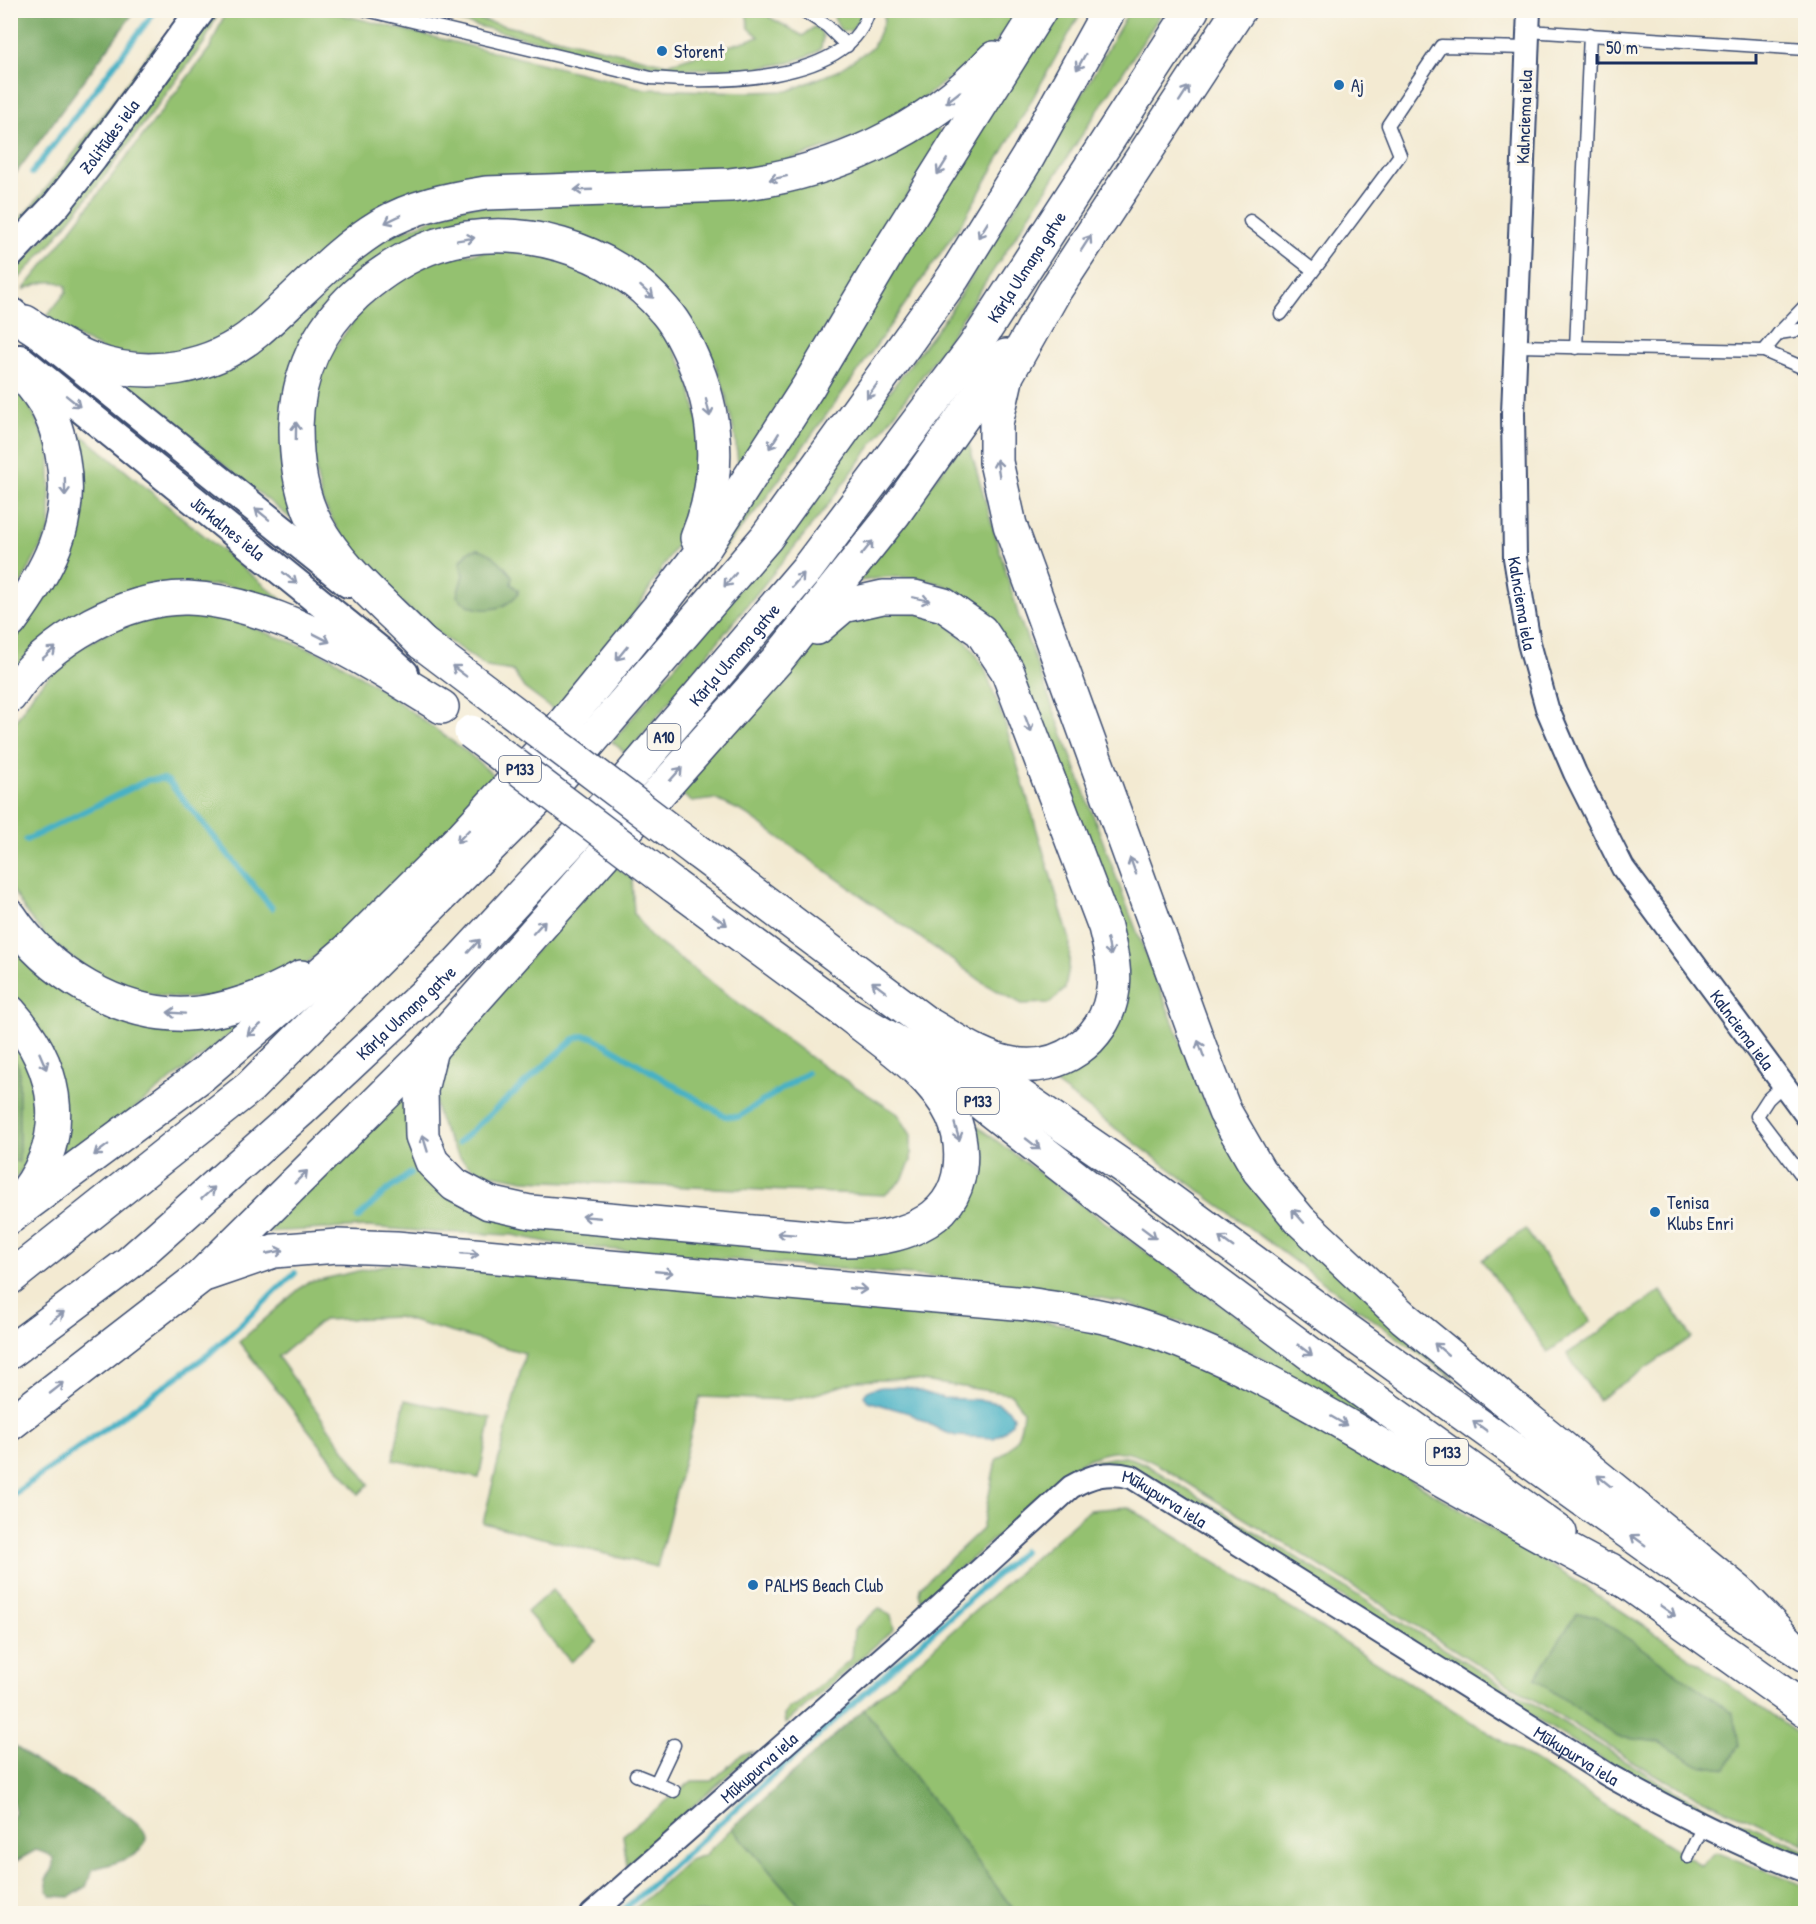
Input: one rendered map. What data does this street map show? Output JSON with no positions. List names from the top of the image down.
{
  "streets": {
    "main road": ["Kārļa Ulmaņa gatve", "A10", "P133"],
    "street": [
      "Kalnciema iela",
      "Zolitūdes iela",
      "Jūrkalnes iela",
      "Mūkupurva iela"
    ]
  },
  "crossings": [
    ["Jūrkalnes iela", "P133"]
  ],
  "places": [
    "Storent",
    "Aj",
    "Tenisa Klubs Enri",
    "PALMS Beach Club"
  ],
  "scale_bar": "50 m"
}
